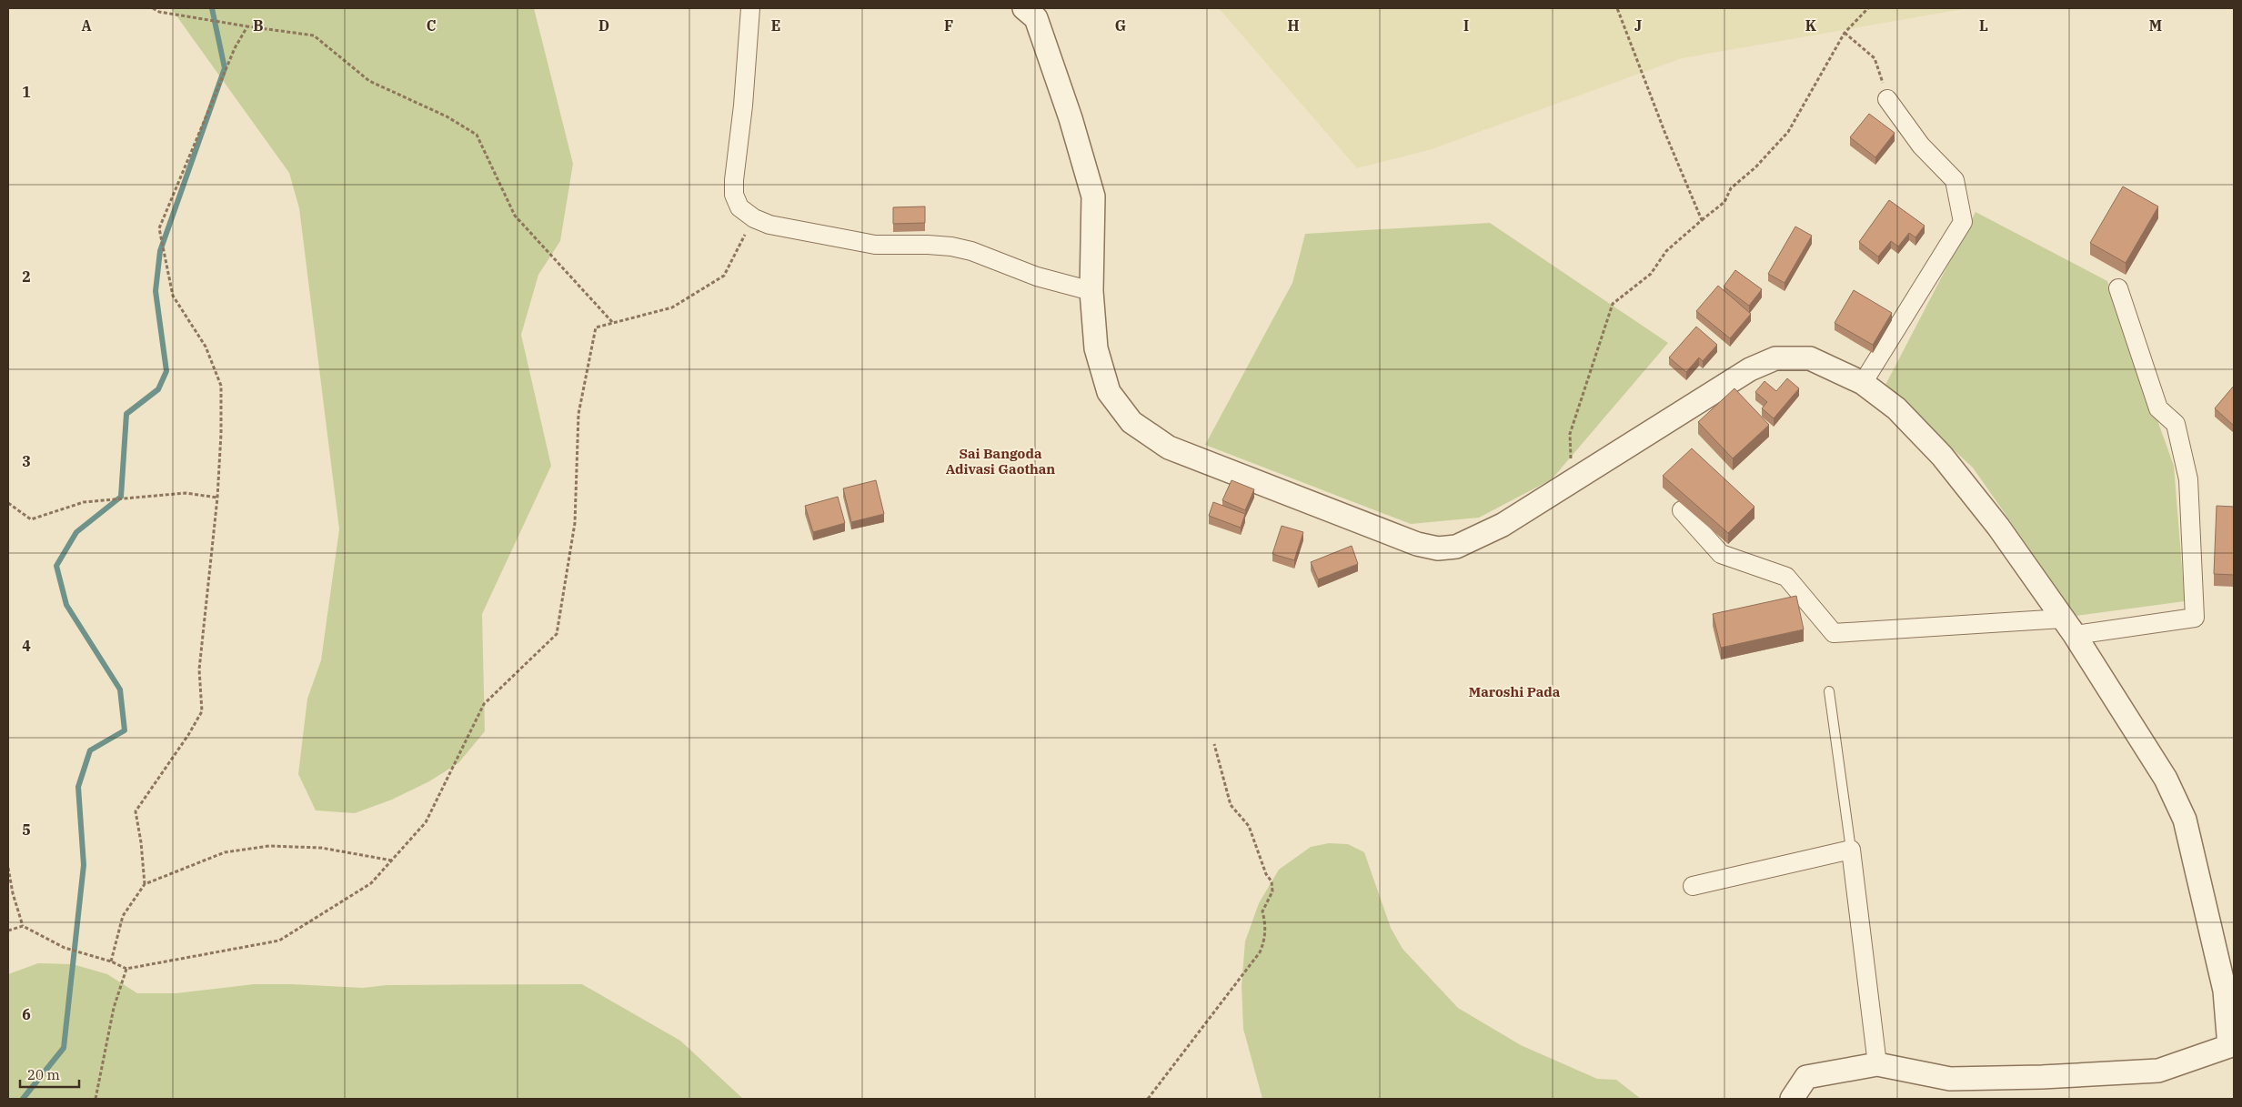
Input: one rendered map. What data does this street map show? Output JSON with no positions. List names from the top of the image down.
{
  "districts": ["Sai Bangoda Adivasi Gaothan", "Maroshi Pada"],
  "scale_bar": "20 m",
  "grid": {
    "columns": [
      "A",
      "B",
      "C",
      "D",
      "E",
      "F",
      "G",
      "H",
      "I",
      "J",
      "K",
      "L",
      "M"
    ],
    "rows": [
      "1",
      "2",
      "3",
      "4",
      "5",
      "6"
    ]
  }
}
